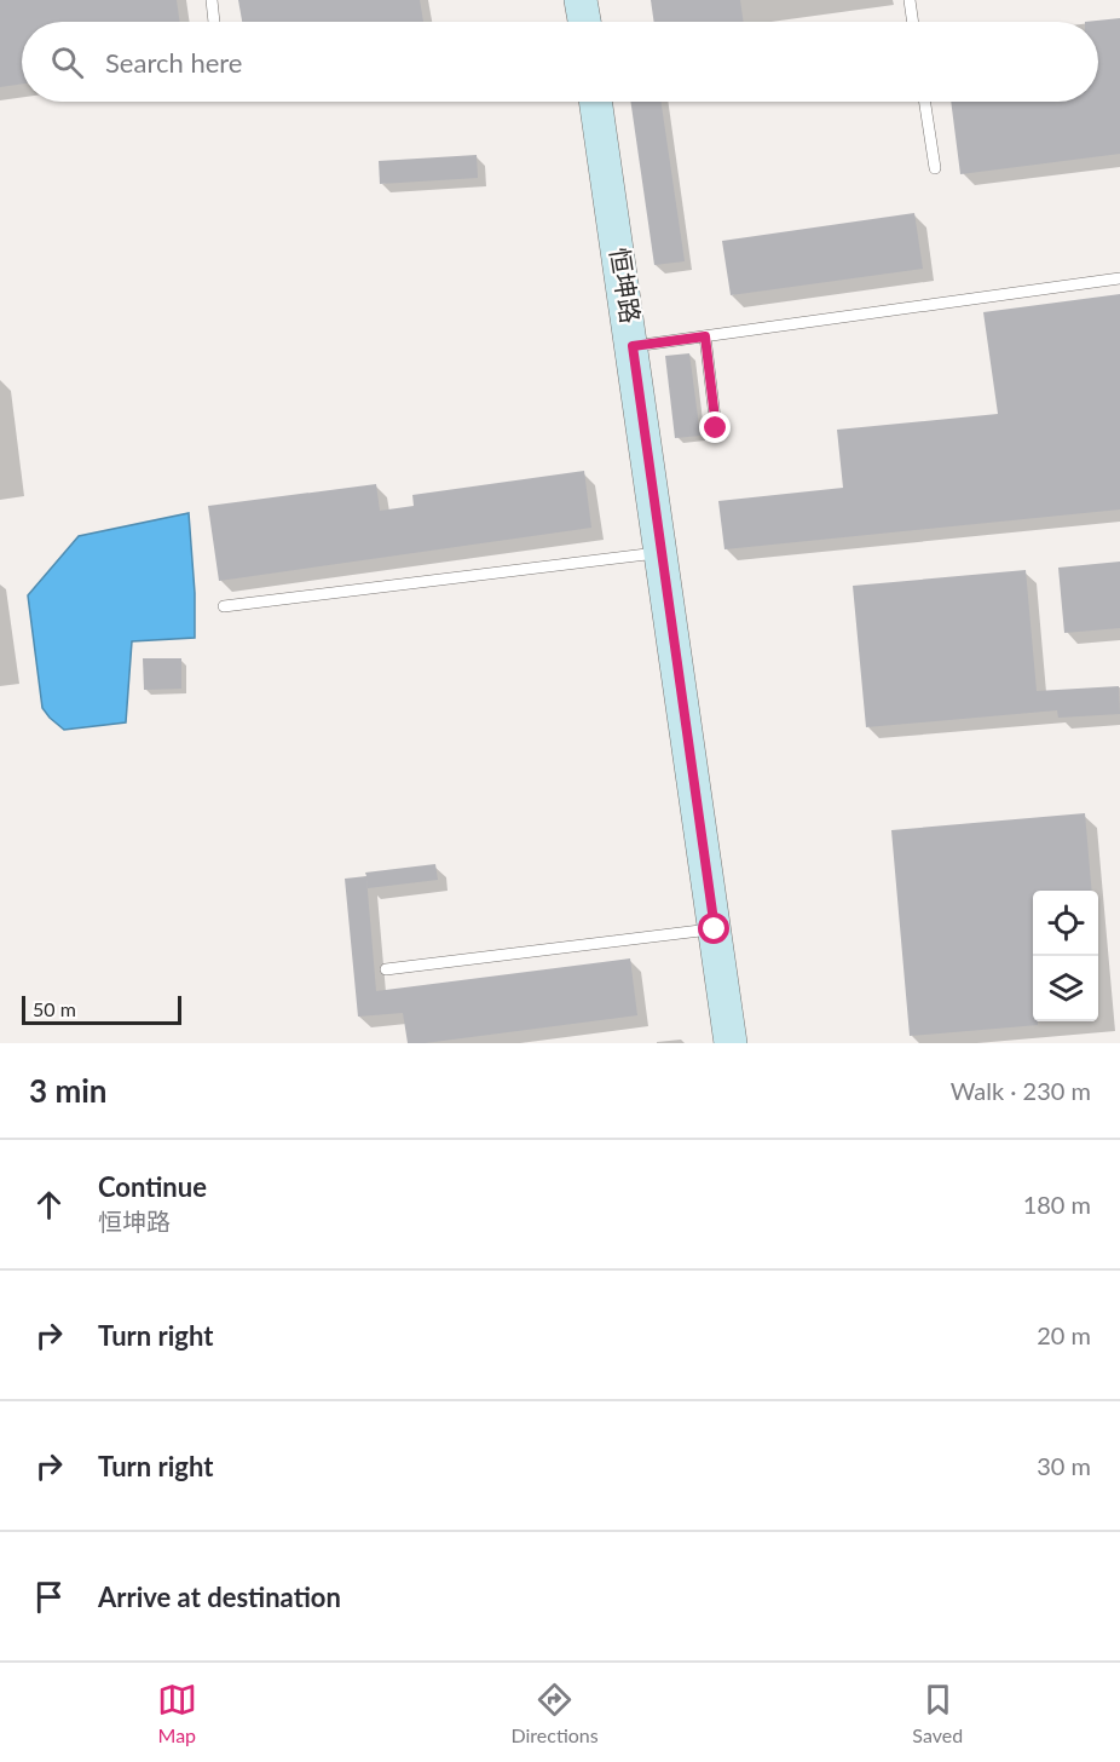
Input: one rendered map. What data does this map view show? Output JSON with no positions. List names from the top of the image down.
{
  "streets": {
    "street": ["恒坤路"]
  },
  "scale_bar": "50 m",
  "page": {
    "search": "Search here",
    "scale": "50 m",
    "heading": ["3 min", "Walk · 230 m"],
    "list": [
      ["Continue", "恒坤路", "180 m"],
      ["Turn right", "20 m"],
      ["Turn right", "30 m"],
      "Arrive at destination"
    ],
    "nav": ["Map", "Directions", "Saved"]
  }
}
